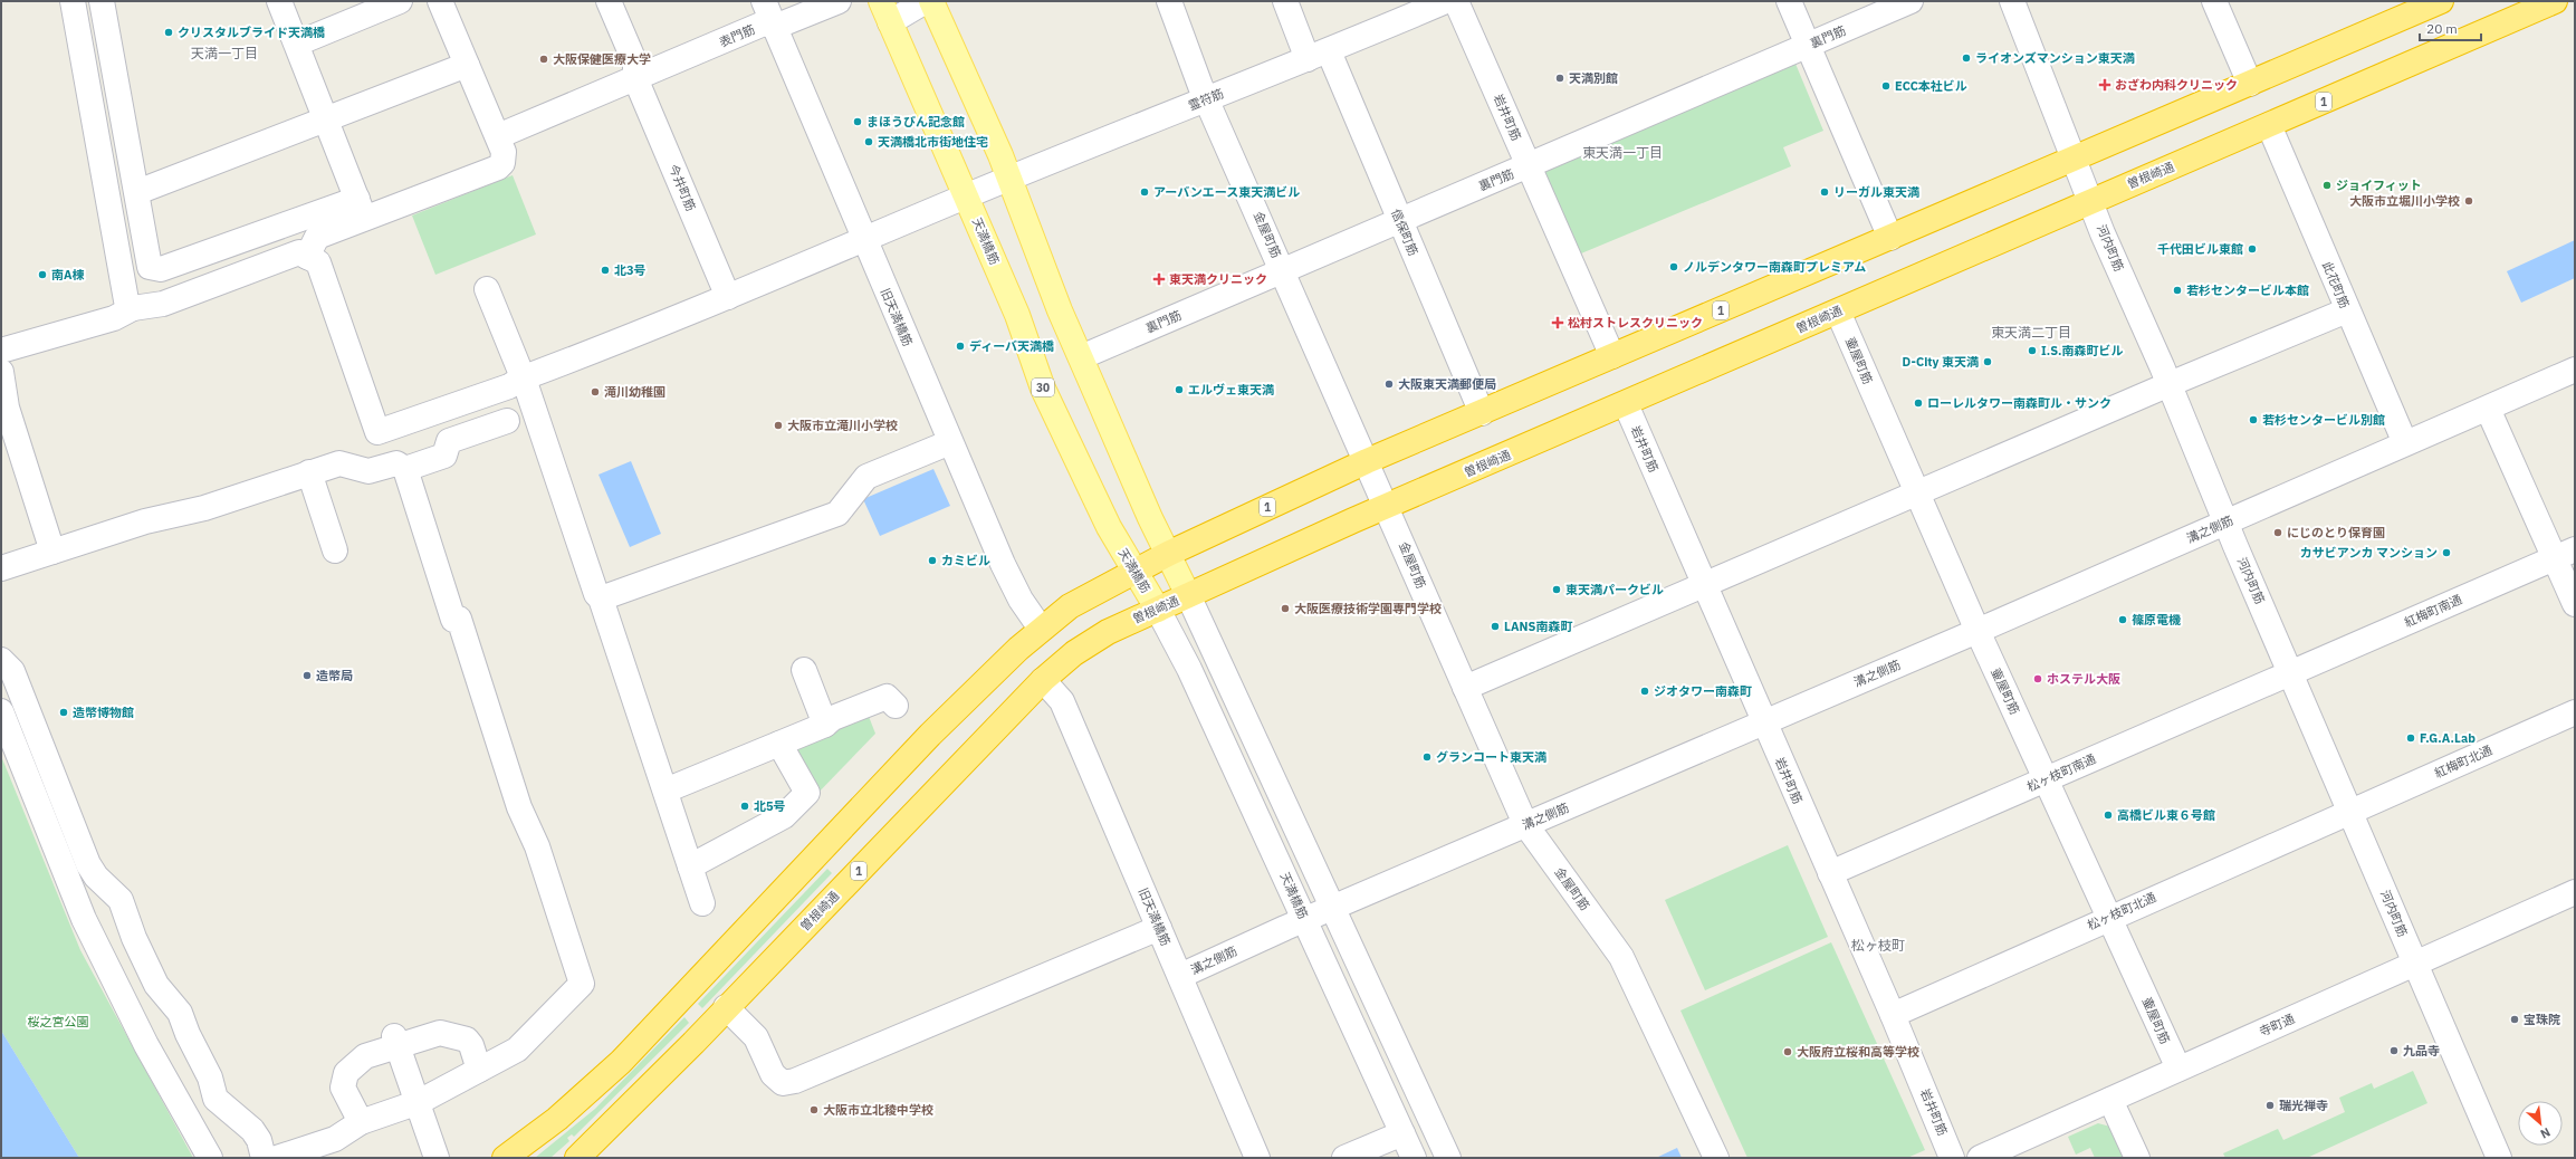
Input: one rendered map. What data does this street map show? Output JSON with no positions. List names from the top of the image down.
{
  "streets": {
    "highway": ["1", "曽根崎通"],
    "main road": ["天満橋筋", "30"],
    "street": [
      "表門筋",
      "裏門筋",
      "霊符筋",
      "岩井町筋",
      "今井町筋",
      "信保町筋",
      "金屋町筋",
      "河内町筋",
      "此花町筋",
      "旧天満橋筋",
      "壷屋町筋",
      "溝之側筋",
      "紅梅町南通",
      "紅梅町北通",
      "松ヶ枝町南通",
      "松ヶ枝町北通",
      "寺町通"
    ]
  },
  "crossings": [
    ["表門筋", "今井町筋"],
    ["表門筋", "旧天満橋筋"],
    ["裏門筋", "岩井町筋"],
    ["裏門筋", "信保町筋"],
    ["裏門筋", "金屋町筋"],
    ["霊符筋", "今井町筋"],
    ["霊符筋", "信保町筋"],
    ["霊符筋", "金屋町筋"],
    ["霊符筋", "天満橋筋"],
    ["霊符筋", "旧天満橋筋"],
    ["1", "岩井町筋"],
    ["1", "信保町筋"],
    ["1", "金屋町筋"],
    ["1", "天満橋筋"],
    ["1", "河内町筋"],
    ["1", "旧天満橋筋"],
    ["岩井町筋", "曽根崎通"],
    ["岩井町筋", "溝之側筋"],
    ["岩井町筋", "松ヶ枝町南通"],
    ["岩井町筋", "松ヶ枝町北通"],
    ["曽根崎通", "金屋町筋"],
    ["曽根崎通", "天満橋筋"],
    ["曽根崎通", "河内町筋"],
    ["曽根崎通", "此花町筋"],
    ["曽根崎通", "旧天満橋筋"],
    ["曽根崎通", "壷屋町筋"],
    ["金屋町筋", "溝之側筋"],
    ["天満橋筋", "溝之側筋"],
    ["河内町筋", "溝之側筋"],
    ["河内町筋", "紅梅町南通"],
    ["河内町筋", "紅梅町北通"],
    ["河内町筋", "松ヶ枝町南通"],
    ["河内町筋", "松ヶ枝町北通"],
    ["河内町筋", "寺町通"],
    ["此花町筋", "溝之側筋"],
    ["旧天満橋筋", "溝之側筋"],
    ["壷屋町筋", "溝之側筋"],
    ["壷屋町筋", "松ヶ枝町南通"],
    ["壷屋町筋", "松ヶ枝町北通"],
    ["壷屋町筋", "寺町通"],
    ["紅梅町南通", "松ヶ枝町南通"],
    ["紅梅町北通", "松ヶ枝町北通"]
  ],
  "districts": [
    "天満一丁目",
    "東天満一丁目",
    "東天満二丁目",
    "松ヶ枝町"
  ],
  "parks": ["桜之宮公園"],
  "places": {
    "other": [
      "クリスタルブライド天満橋",
      "ライオンズマンション東天満",
      "大阪保健医療大学",
      "天満別館",
      "ECC本社ビル",
      "まほうびん記念館",
      "天満橋北市街地住宅",
      "ジョイフィット",
      "アーバンエース東天満ビル",
      "リーガル東天満",
      "大阪市立堀川小学校",
      "千代田ビル東館",
      "ノルデンタワー南森町プレミアム",
      "北3号",
      "南A棟",
      "若杉センタービル本館",
      "ディーバ天満橋",
      "I.S.南森町ビル",
      "D-City 東天満",
      "大阪東天満郵便局",
      "エルヴェ東天満",
      "滝川幼稚園",
      "ローレルタワー南森町ル・サンク",
      "若杉センタービル別館",
      "大阪市立滝川小学校",
      "にじのとり保育園",
      "カサビアンカ マンション",
      "カミビル",
      "東天満パークビル",
      "大阪医療技術学園専門学校",
      "篠原電機",
      "LANS南森町",
      "造幣局",
      "ホステル大阪",
      "ジオタワー南森町",
      "造幣博物館",
      "F.G.A.Lab",
      "グランコート東天満",
      "北5号",
      "高橋ビル東６号館",
      "宝珠院",
      "九品寺",
      "大阪府立桜和高等学校",
      "瑞光禅寺",
      "大阪市立北稜中学校"
    ],
    "health": ["おざわ内科クリニック", "東天満クリニック", "松村ストレスクリニック"]
  },
  "scale_bar": "20 m",
  "north": "bottom right"
}
